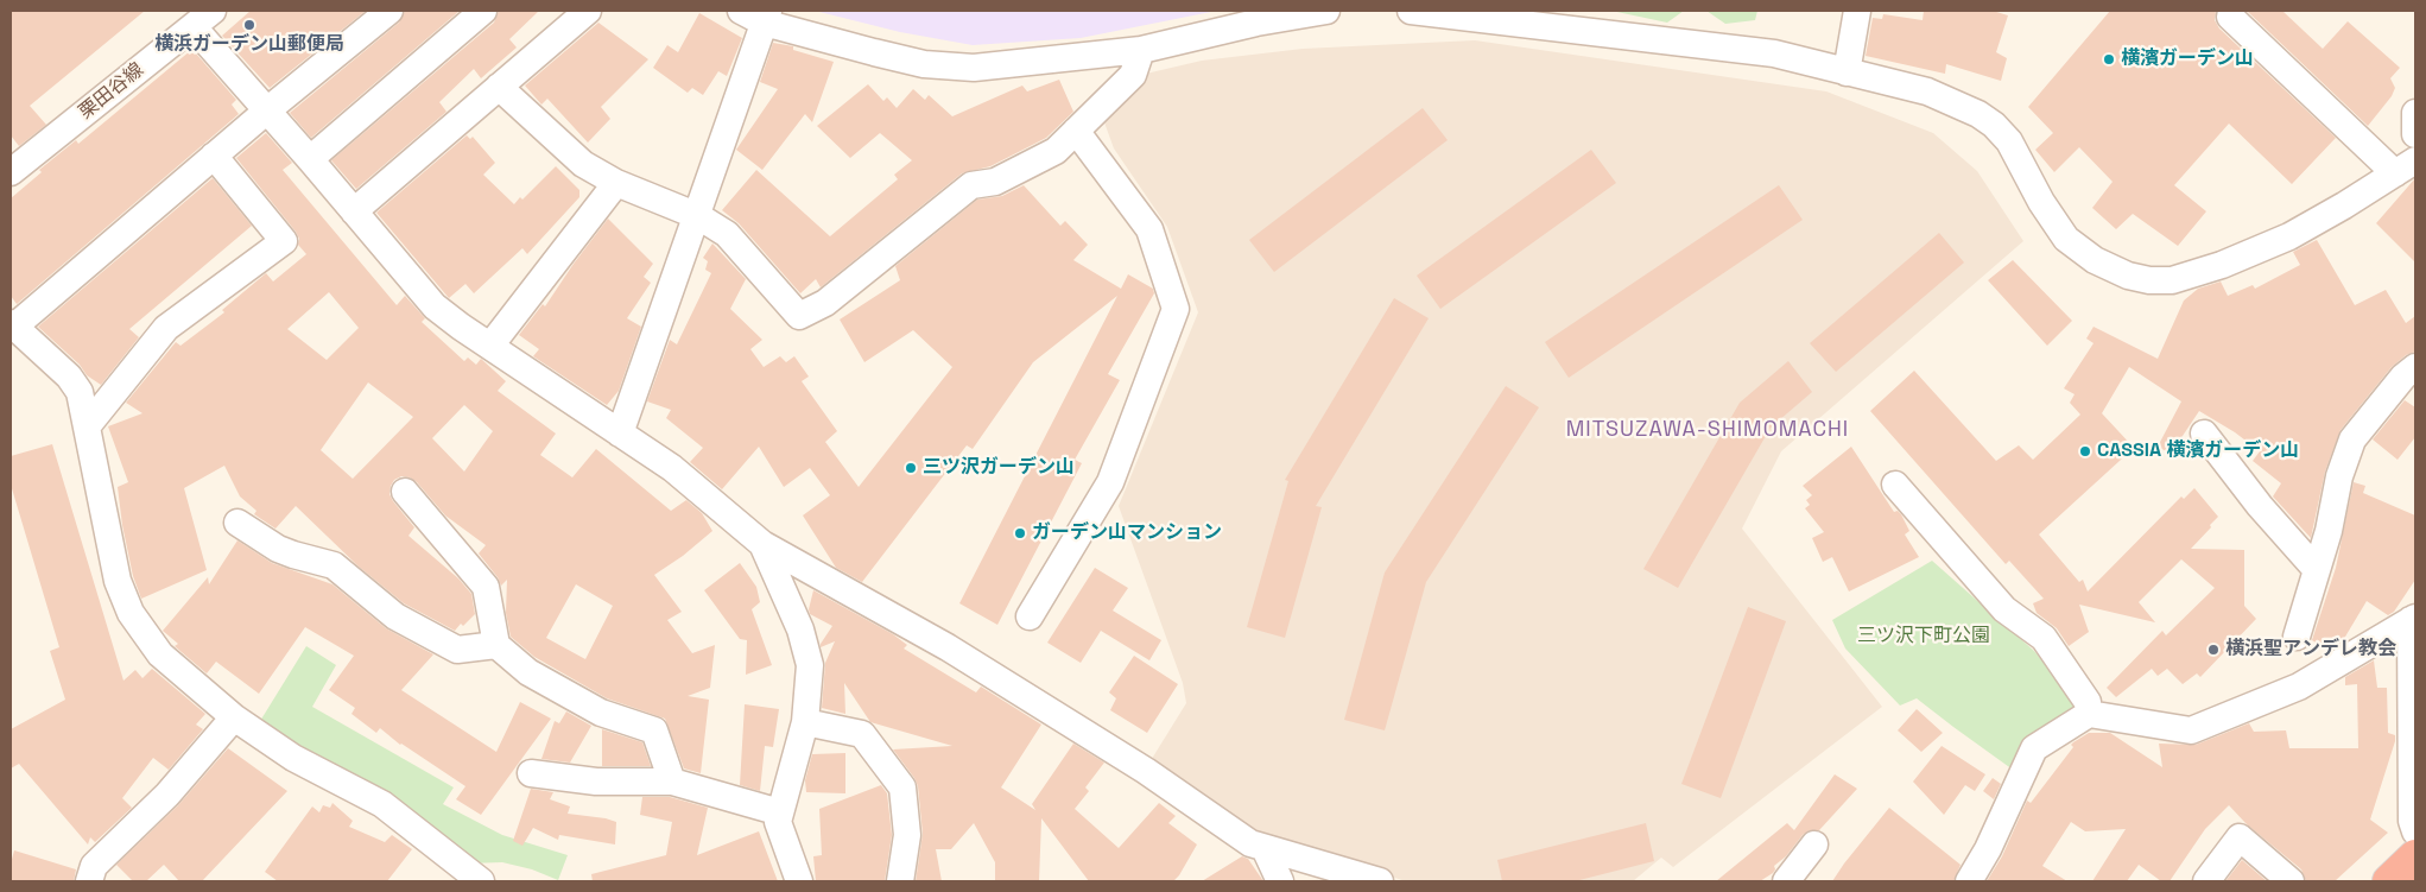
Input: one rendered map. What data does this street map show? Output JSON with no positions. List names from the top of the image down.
{
  "streets": {
    "street": ["栗田谷線"]
  },
  "districts": ["MITSUZAWA-SHIMOMACHI"],
  "parks": ["三ツ沢下町公園"],
  "places": [
    "横浜ガーデン山郵便局",
    "横濱ガーデン山",
    "CASSIA 横濱ガーデン山",
    "三ツ沢ガーデン山",
    "ガーデン山マンション",
    "横浜聖アンデレ教会"
  ]
}
